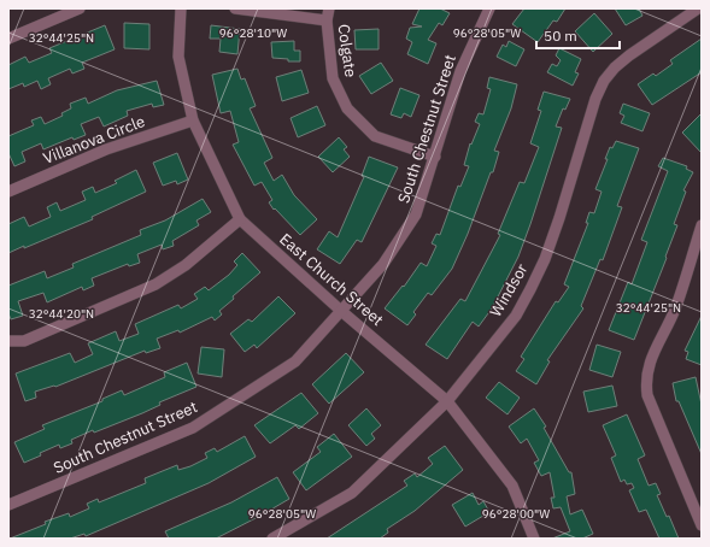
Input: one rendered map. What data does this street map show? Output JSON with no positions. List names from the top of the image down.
{
  "streets": {
    "street": [
      "Colgate",
      "South Chestnut Street",
      "Villanova Circle",
      "East Church Street",
      "Windsor"
    ]
  },
  "crossings": [
    ["Colgate", "South Chestnut Street"],
    ["South Chestnut Street", "East Church Street"],
    ["Villanova Circle", "East Church Street"],
    ["East Church Street", "Windsor"]
  ],
  "scale_bar": "50 m",
  "coordinates": [
    "96°28'10\"W",
    "96°28'05\"W",
    "32°44'25\"N",
    "32°44'20\"N",
    "96°28'00\"W"
  ]
}
